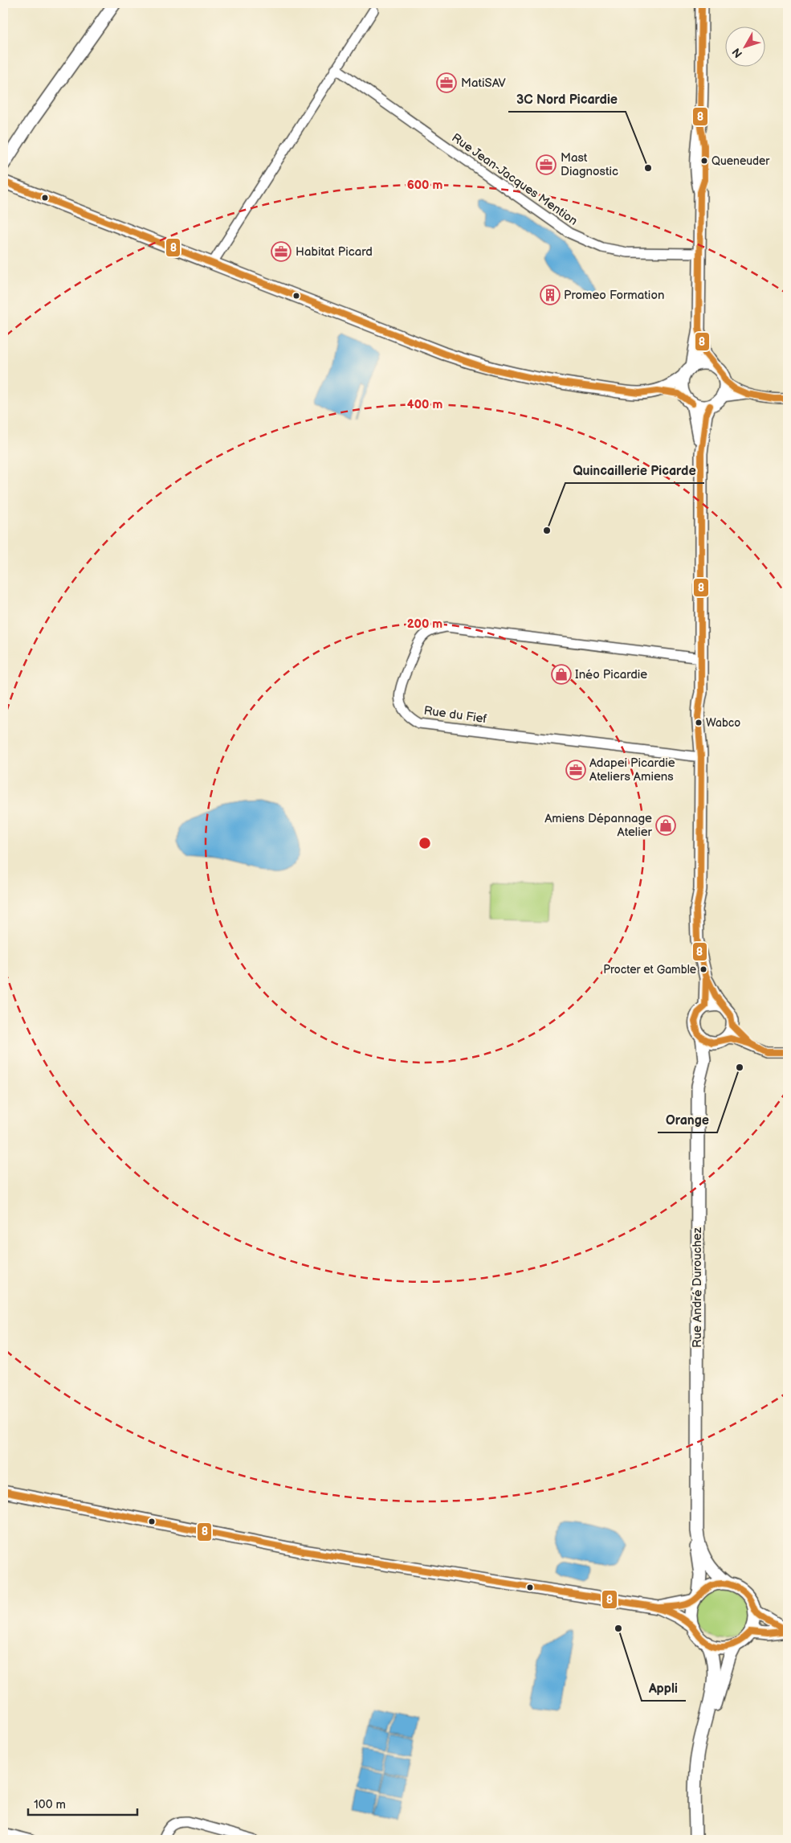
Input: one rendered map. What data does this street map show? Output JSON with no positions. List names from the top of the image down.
{
  "streets": {
    "main road": ["Rue André Durouchez"],
    "street": ["Rue Jean-Jacques Mention", "Rue du Fief"]
  },
  "places": {
    "office": [
      "MatiSAV",
      "Mast Diagnostic",
      "Habitat Picard",
      "Adapei Picardie Ateliers Amiens"
    ],
    "other": [
      "Queneuder",
      "3C Nord Picardie",
      "Quincaillerie Picarde",
      "Wabco",
      "Procter et Gamble",
      "Orange",
      "Appli"
    ],
    "building": ["Promeo Formation"],
    "shop": ["Inéo Picardie", "Amiens Dépannage Atelier"]
  },
  "lines": ["transit line 8"],
  "scale_bar": "100 m",
  "north": "bottom left",
  "rings": ["600 m", "400 m", "200 m"]
}
